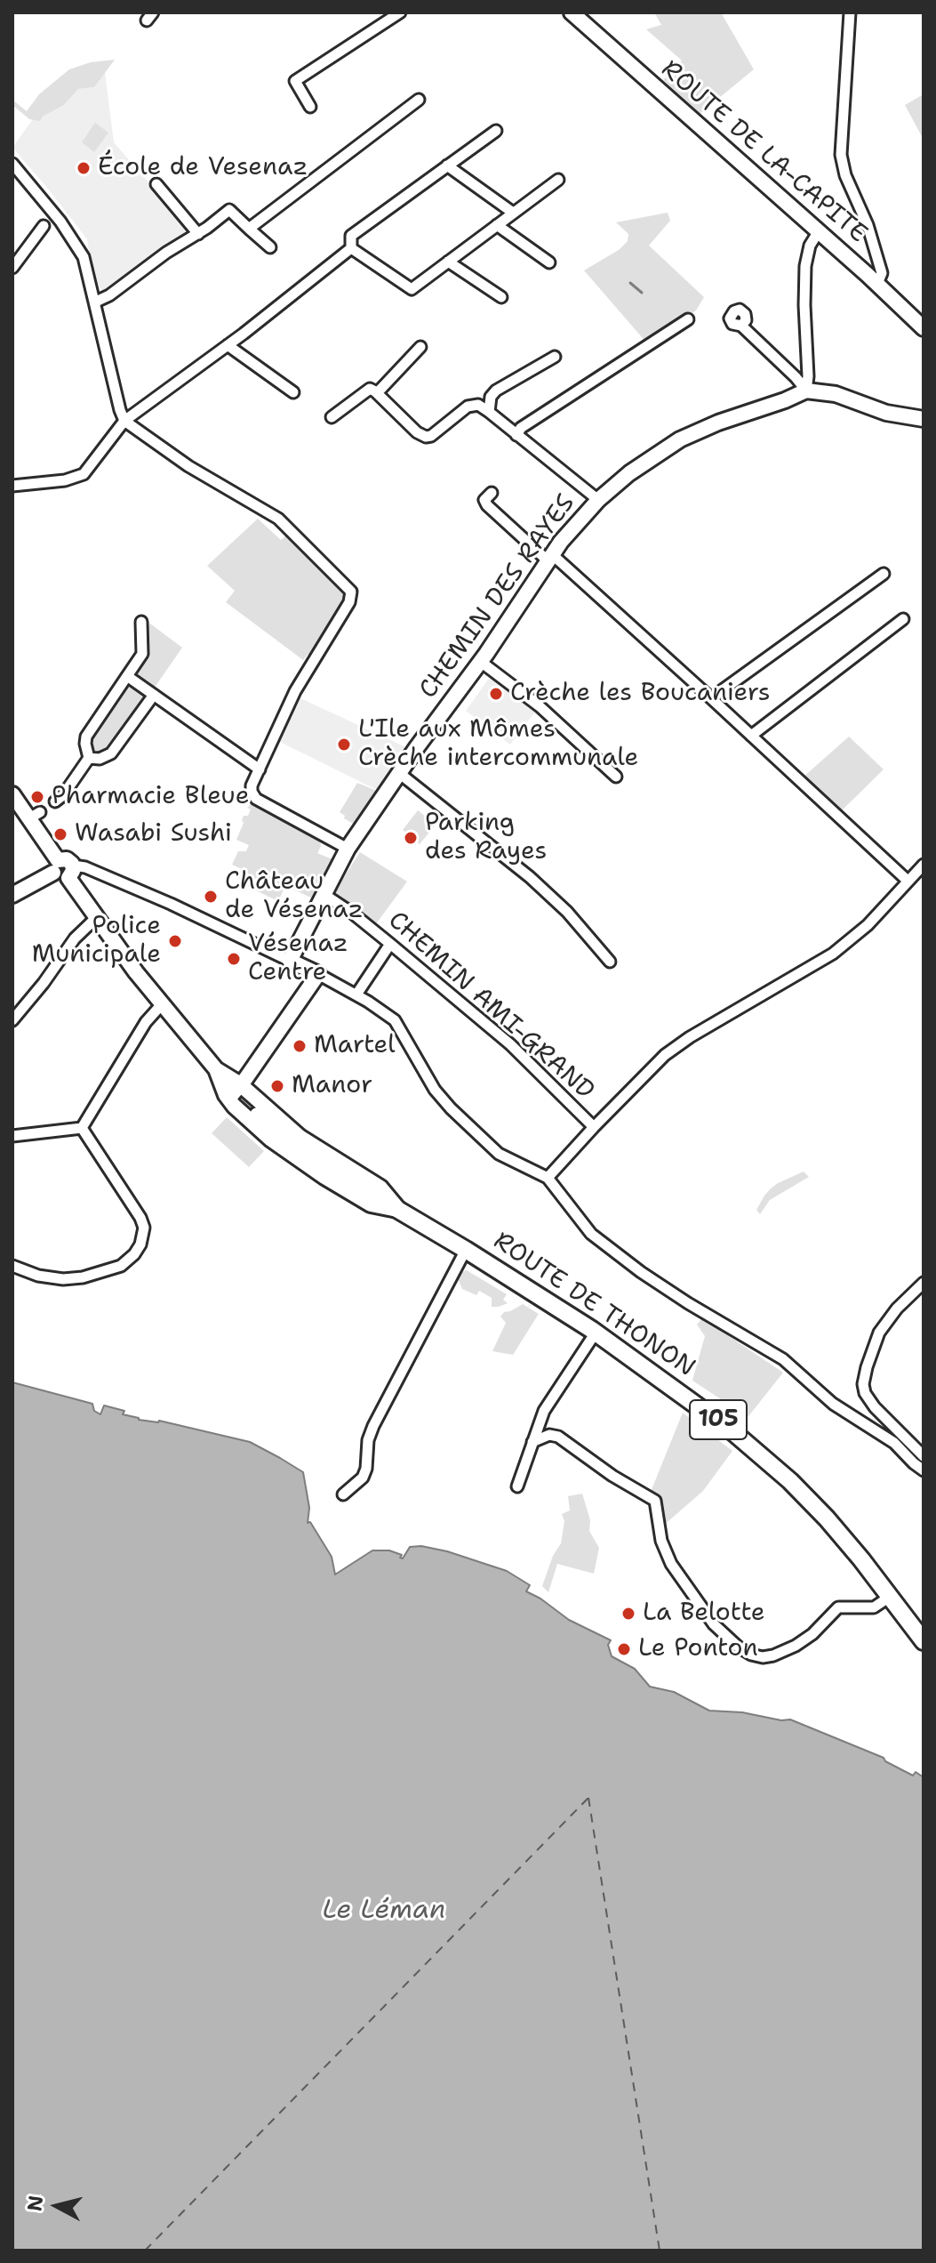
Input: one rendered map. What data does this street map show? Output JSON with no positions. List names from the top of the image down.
{
  "streets": {
    "main road": ["ROUTE DE THONON", "105"],
    "street": ["ROUTE DE LA-CAPITE", "CHEMIN DES RAYES", "CHEMIN AMI-GRAND"]
  },
  "crossings": [
    ["CHEMIN DES RAYES", "CHEMIN AMI-GRAND"],
    ["ROUTE DE THONON", "105"]
  ],
  "water": ["Le Léman"],
  "places": [
    "École de Vesenaz",
    "Crèche les Boucaniers",
    "L'Ile aux Mômes Crèche intercommunale",
    "Pharmacie Bleue",
    "Wasabi Sushi",
    "Parking des Rayes",
    "Château de Vésenaz",
    "Police Municipale",
    "Vésenaz Centre",
    "Martel",
    "Manor",
    "La Belotte",
    "Le Ponton"
  ],
  "north": "left"
}
